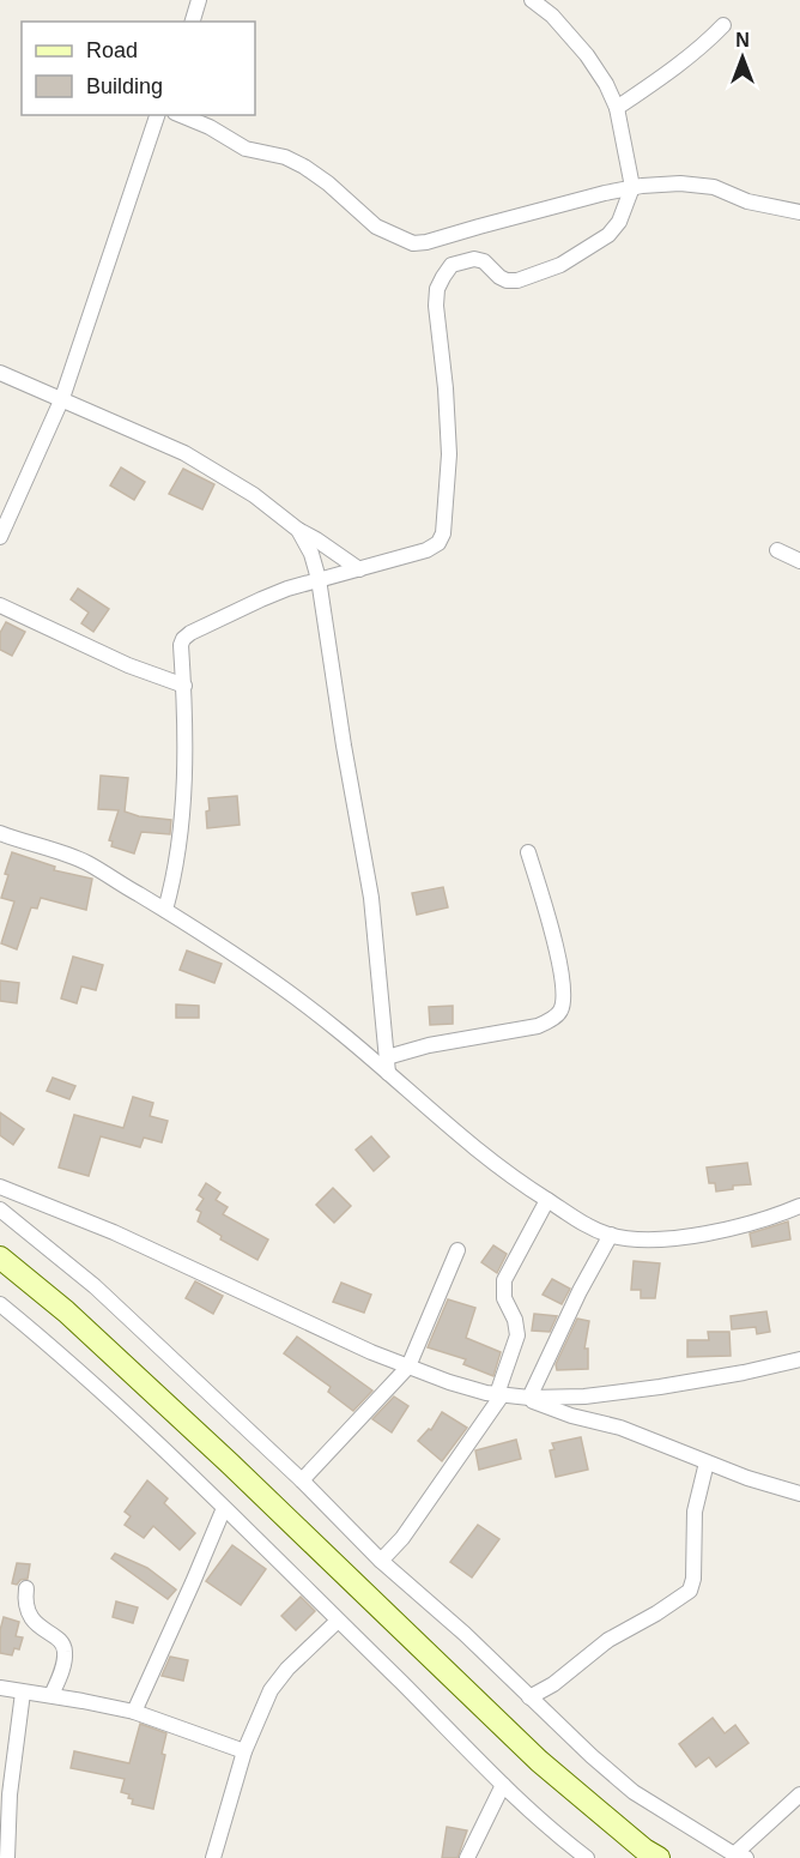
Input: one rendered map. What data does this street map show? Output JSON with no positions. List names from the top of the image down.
{
  "legend": ["Road", "Building"],
  "north": "top"
}
